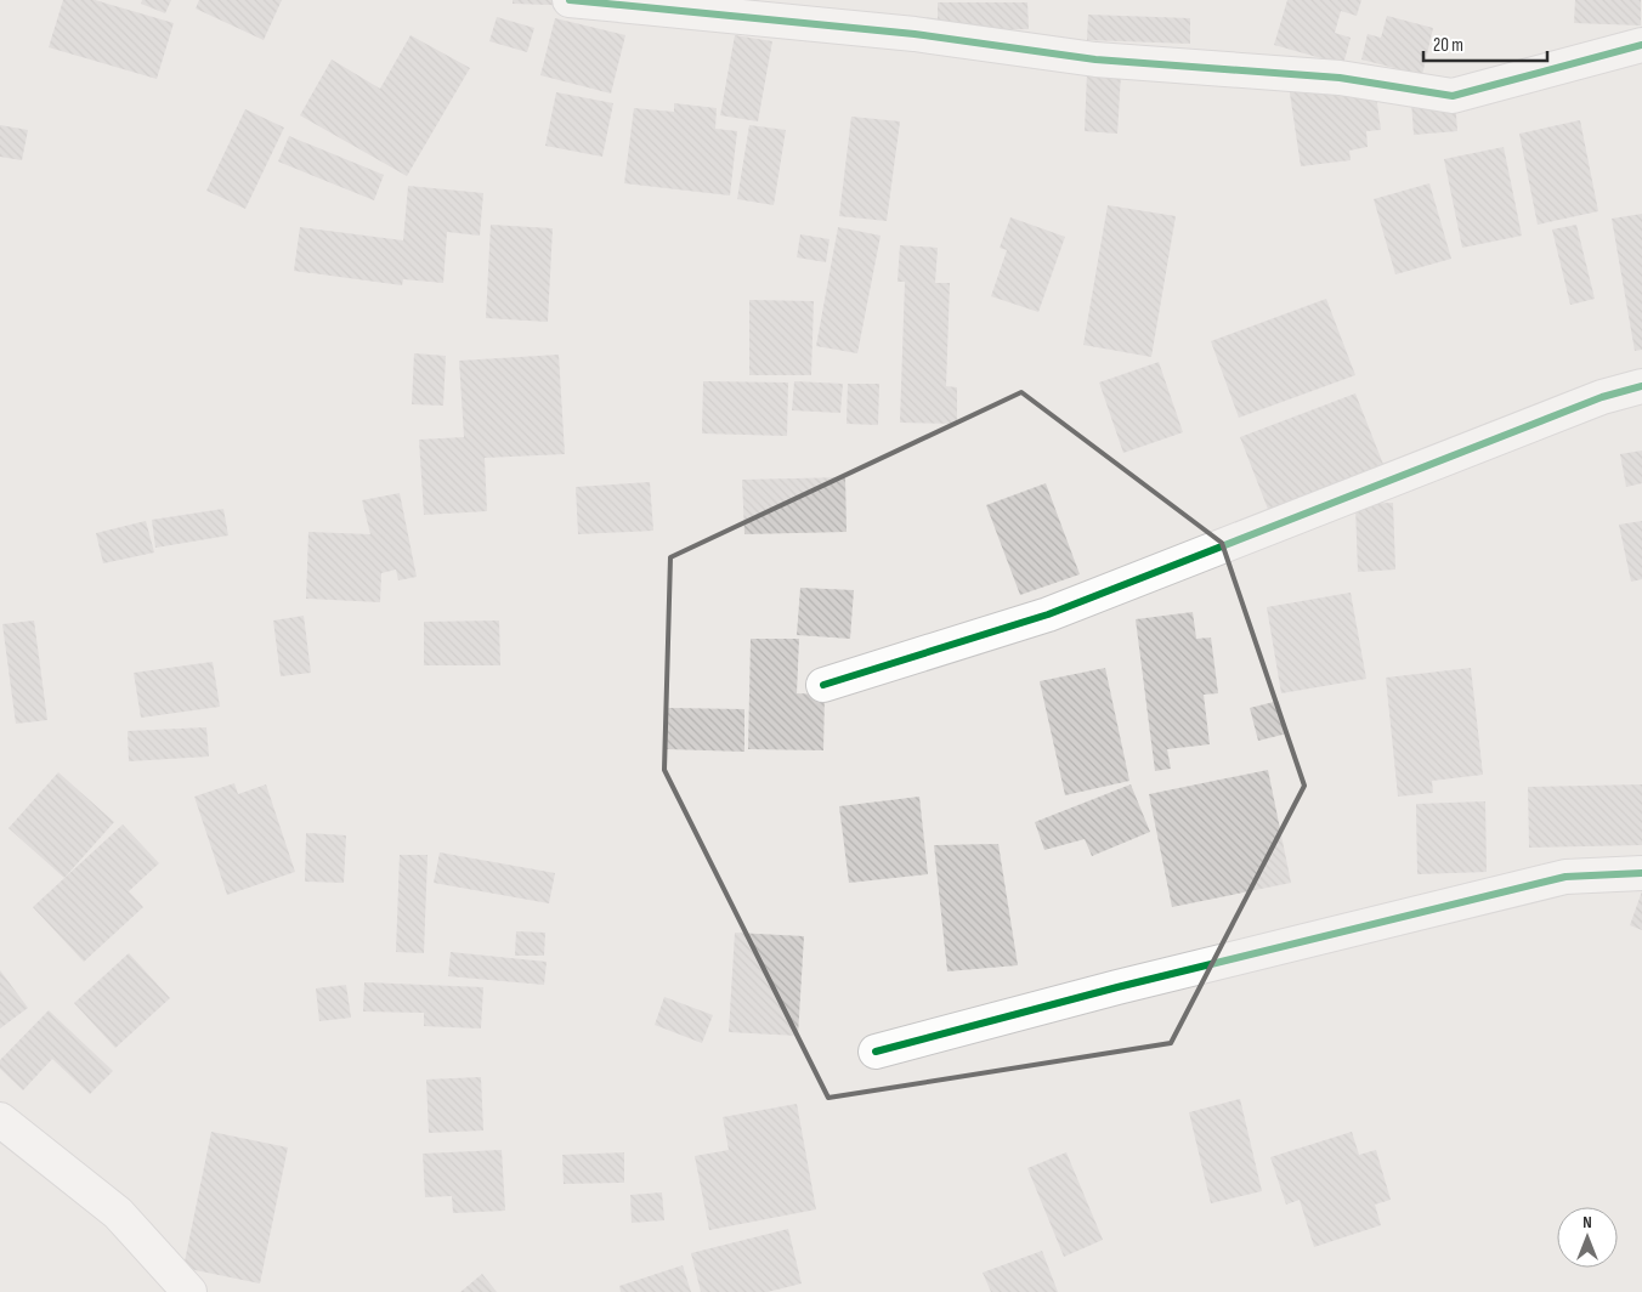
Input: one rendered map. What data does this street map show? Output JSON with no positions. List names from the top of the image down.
{
  "scale_bar": "20 m",
  "north": "top"
}
